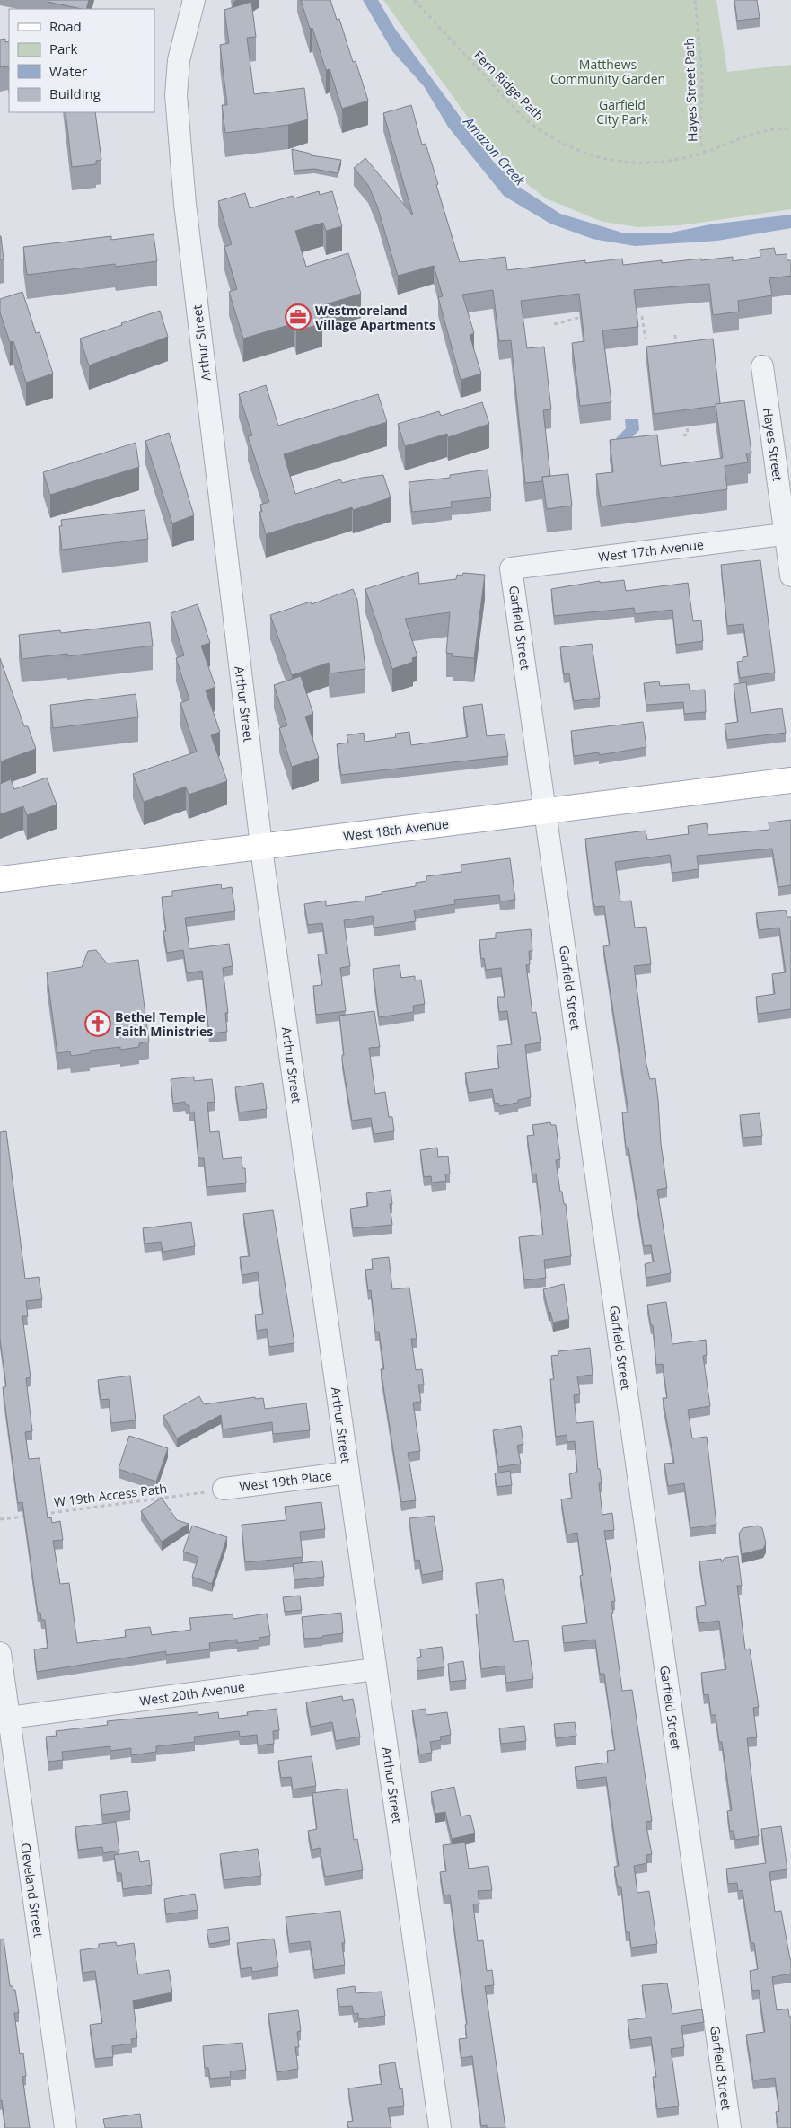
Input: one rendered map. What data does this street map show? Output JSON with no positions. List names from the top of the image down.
{
  "streets": {
    "main road": ["West 18th Avenue"],
    "street": [
      "Arthur Street",
      "Hayes Street",
      "West 17th Avenue",
      "Garfield Street",
      "West 19th Place",
      "West 20th Avenue",
      "Cleveland Street"
    ],
    "path": ["Fern Ridge Path", "Hayes Street Path", "W 19th Access Path"]
  },
  "crossings": [
    ["Fern Ridge Path", "Hayes Street Path"],
    ["Arthur Street", "West 18th Avenue"],
    ["Arthur Street", "West 19th Place"],
    ["Arthur Street", "West 20th Avenue"],
    ["Hayes Street", "West 17th Avenue"],
    ["West 17th Avenue", "Garfield Street"],
    ["Garfield Street", "West 18th Avenue"],
    ["West 19th Place", "W 19th Access Path"],
    ["West 20th Avenue", "Cleveland Street"]
  ],
  "water": ["Amazon Creek"],
  "parks": ["Matthews Community Garden", "Garfield City Park"],
  "places": {
    "office": ["Westmoreland Village Apartments"],
    "church": ["Bethel Temple Faith Ministries"]
  },
  "legend": [
    "Road",
    "Park",
    "Water",
    "Building"
  ]
}
